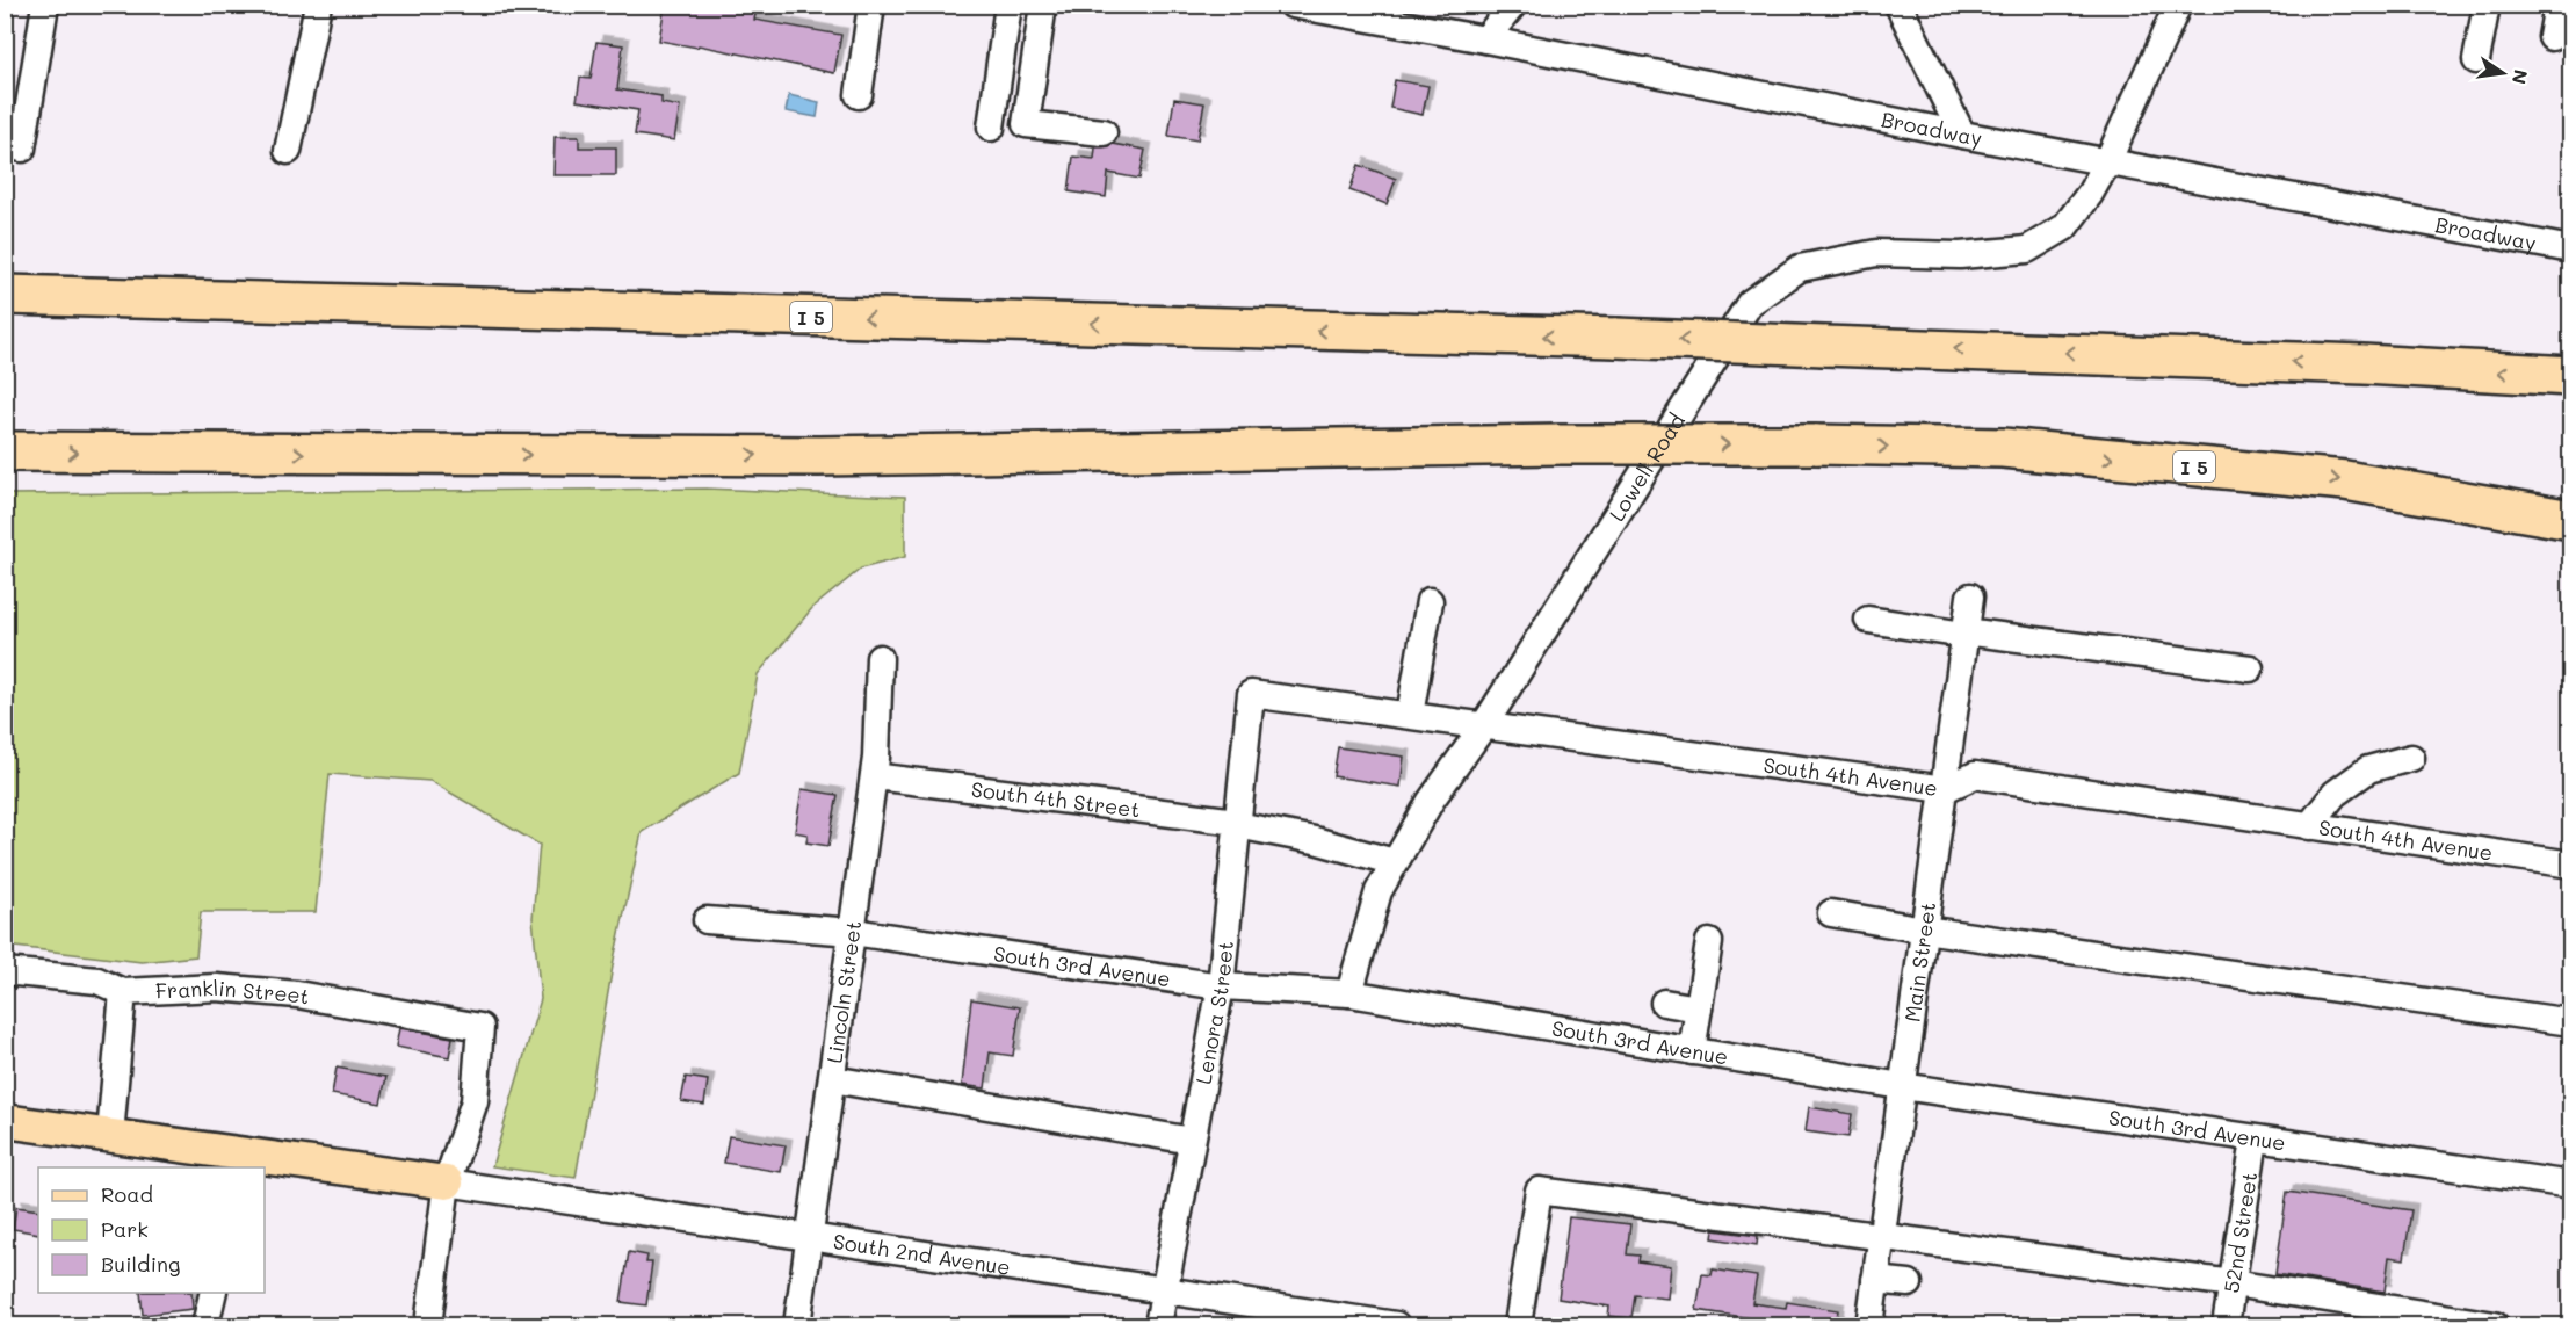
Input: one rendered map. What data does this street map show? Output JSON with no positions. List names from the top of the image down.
{
  "streets": {
    "highway": ["I 5"],
    "street": [
      "Broadway",
      "Lowell Road",
      "South 4th Avenue",
      "South 4th Street",
      "Main Street",
      "South 3rd Avenue",
      "Lincoln Street",
      "Franklin Street",
      "Lenora Street",
      "52nd Street",
      "South 2nd Avenue"
    ]
  },
  "crossings": [
    ["Broadway", "Lowell Road"],
    ["Lowell Road", "South 4th Avenue"],
    ["Lowell Road", "South 4th Street"],
    ["Lowell Road", "South 3rd Avenue"],
    ["South 4th Avenue", "Main Street"],
    ["South 4th Avenue", "Lenora Street"],
    ["South 4th Street", "Lincoln Street"],
    ["South 4th Street", "Lenora Street"],
    ["Main Street", "South 3rd Avenue"],
    ["South 3rd Avenue", "Lincoln Street"],
    ["South 3rd Avenue", "Lenora Street"],
    ["South 3rd Avenue", "52nd Street"],
    ["Lincoln Street", "South 2nd Avenue"],
    ["Franklin Street", "South 2nd Avenue"],
    ["Lenora Street", "South 2nd Avenue"]
  ],
  "legend": ["Road", "Park", "Building"],
  "north": "right"
}
